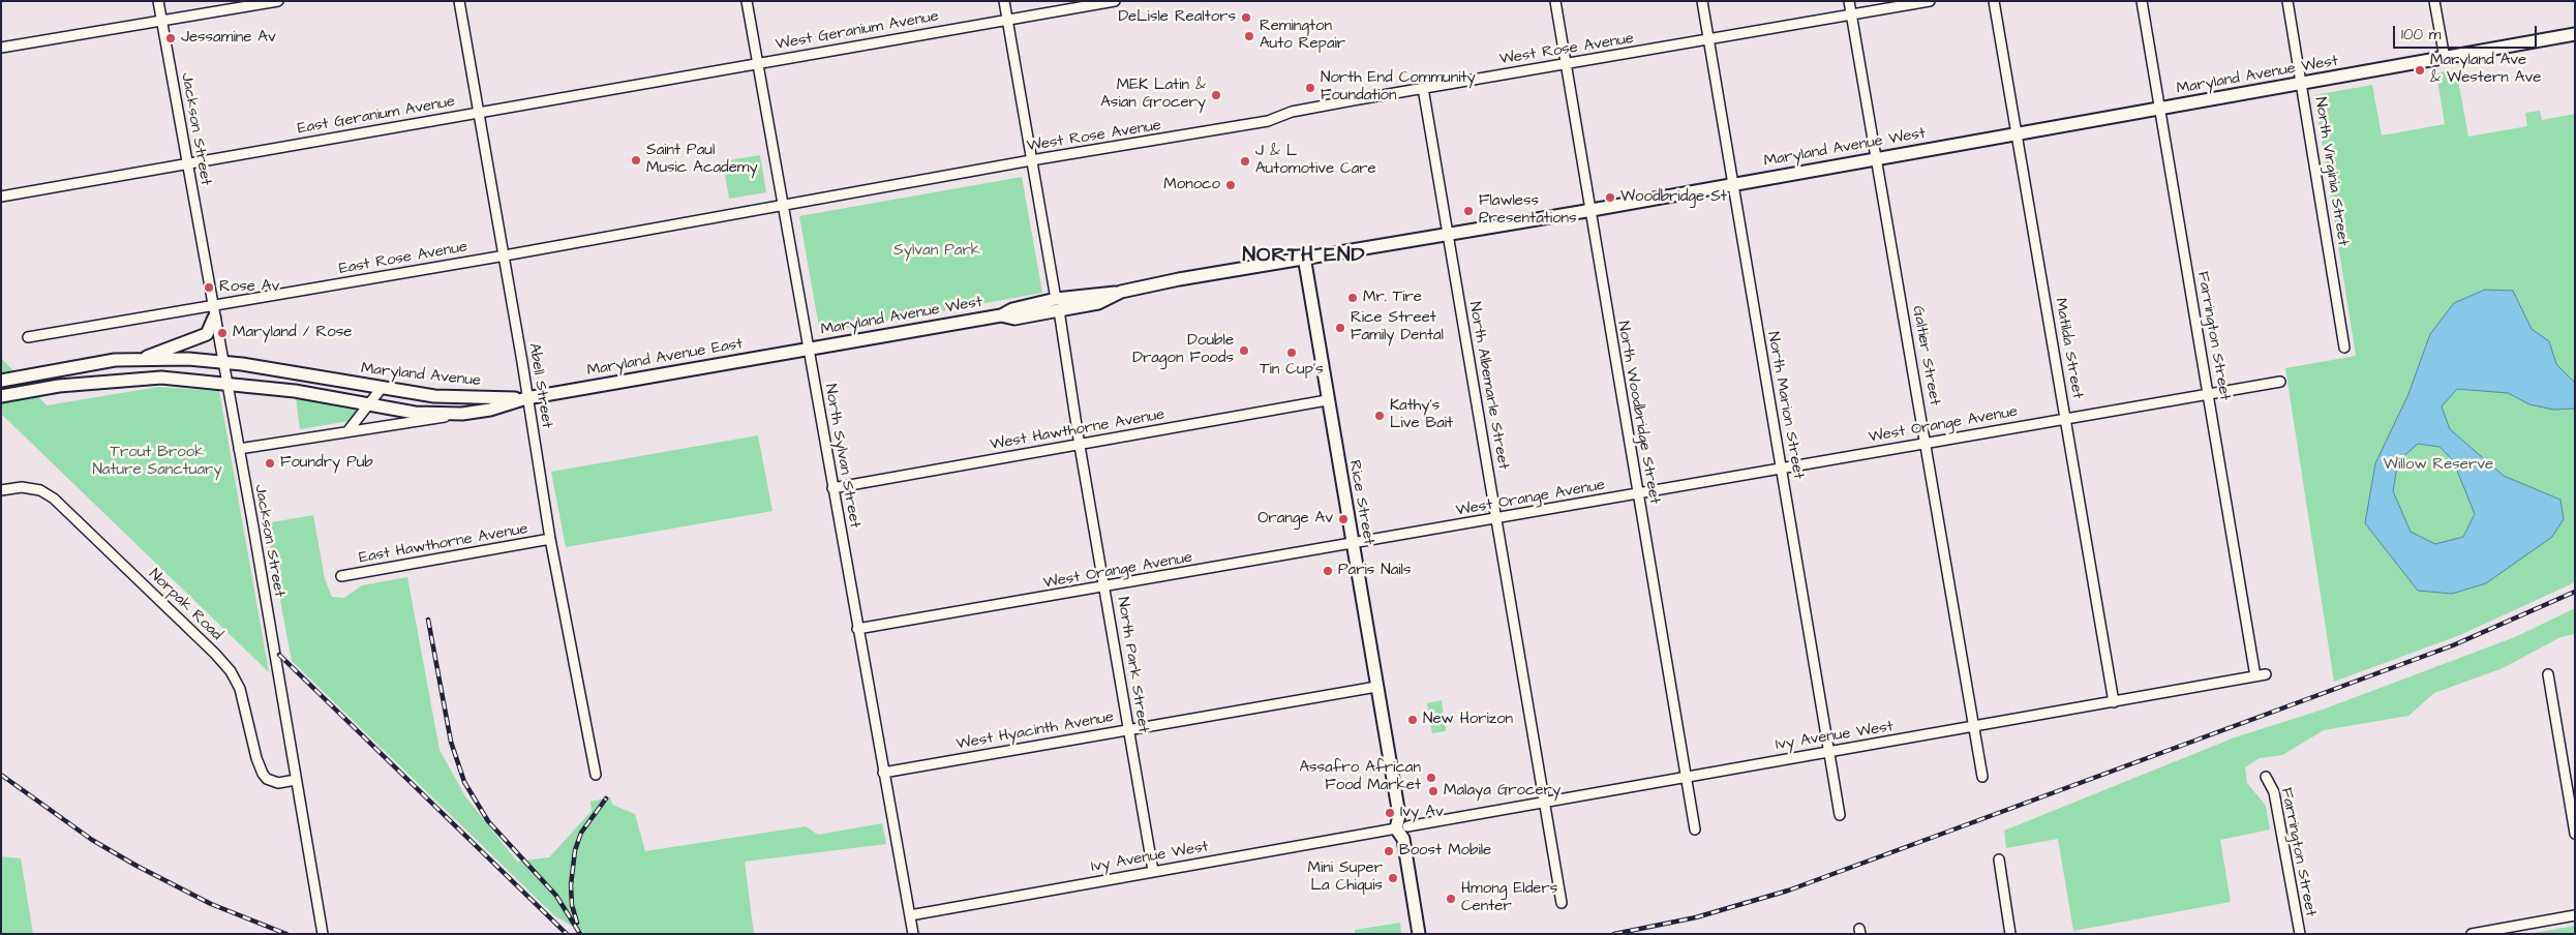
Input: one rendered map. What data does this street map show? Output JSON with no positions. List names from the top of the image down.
{
  "streets": {
    "main road": [
      "Maryland Avenue West",
      "Maryland Avenue East",
      "Maryland Avenue",
      "Rice Street"
    ],
    "street": [
      "West Geranium Avenue",
      "West Rose Avenue",
      "East Geranium Avenue",
      "Jackson Street",
      "North Virginia Street",
      "East Rose Avenue",
      "Farrington Street",
      "Matilda Street",
      "Galtier Street",
      "Abell Street",
      "North Albemarle Street",
      "North Marion Street",
      "North Woodbridge Street",
      "West Orange Avenue",
      "West Hawthorne Avenue",
      "North Sylvan Street",
      "East Hawthorne Avenue",
      "Norpak Road",
      "North Park Street",
      "West Hyacinth Avenue",
      "Ivy Avenue West"
    ]
  },
  "crossings": [
    ["West Geranium Avenue", "East Geranium Avenue"],
    ["West Geranium Avenue", "North Sylvan Street"],
    ["West Geranium Avenue", "North Park Street"],
    ["West Rose Avenue", "East Rose Avenue"],
    ["West Rose Avenue", "Galtier Street"],
    ["West Rose Avenue", "North Albemarle Street"],
    ["West Rose Avenue", "North Marion Street"],
    ["West Rose Avenue", "North Woodbridge Street"],
    ["West Rose Avenue", "North Sylvan Street"],
    ["West Rose Avenue", "North Park Street"],
    ["Maryland Avenue West", "North Virginia Street"],
    ["Maryland Avenue West", "Farrington Street"],
    ["Maryland Avenue West", "Matilda Street"],
    ["Maryland Avenue West", "Galtier Street"],
    ["Maryland Avenue West", "Maryland Avenue East"],
    ["Maryland Avenue West", "North Albemarle Street"],
    ["Maryland Avenue West", "North Marion Street"],
    ["Maryland Avenue West", "North Woodbridge Street"],
    ["Maryland Avenue West", "North Sylvan Street"],
    ["Maryland Avenue West", "Rice Street"],
    ["Maryland Avenue West", "North Park Street"],
    ["East Geranium Avenue", "Jackson Street"],
    ["East Geranium Avenue", "Abell Street"],
    ["East Geranium Avenue", "North Sylvan Street"],
    ["Jackson Street", "East Rose Avenue"],
    ["Jackson Street", "Maryland Avenue"],
    ["Jackson Street", "Norpak Road"],
    ["East Rose Avenue", "Abell Street"],
    ["East Rose Avenue", "North Sylvan Street"],
    ["Farrington Street", "West Orange Avenue"],
    ["Farrington Street", "Ivy Avenue West"],
    ["Matilda Street", "West Orange Avenue"],
    ["Matilda Street", "Ivy Avenue West"],
    ["Galtier Street", "West Orange Avenue"],
    ["Galtier Street", "Ivy Avenue West"],
    ["Maryland Avenue East", "Maryland Avenue"],
    ["Maryland Avenue East", "Abell Street"],
    ["Maryland Avenue East", "North Sylvan Street"],
    ["Maryland Avenue", "Abell Street"],
    ["Abell Street", "East Hawthorne Avenue"],
    ["North Albemarle Street", "West Orange Avenue"],
    ["North Albemarle Street", "Ivy Avenue West"],
    ["North Marion Street", "West Orange Avenue"],
    ["North Marion Street", "Ivy Avenue West"],
    ["North Woodbridge Street", "West Orange Avenue"],
    ["North Woodbridge Street", "Ivy Avenue West"],
    ["West Orange Avenue", "North Sylvan Street"],
    ["West Orange Avenue", "Rice Street"],
    ["West Orange Avenue", "North Park Street"],
    ["West Hawthorne Avenue", "North Sylvan Street"],
    ["West Hawthorne Avenue", "Rice Street"],
    ["West Hawthorne Avenue", "North Park Street"],
    ["North Sylvan Street", "West Hyacinth Avenue"],
    ["North Sylvan Street", "Ivy Avenue West"],
    ["Rice Street", "West Hyacinth Avenue"],
    ["Rice Street", "Ivy Avenue West"],
    ["North Park Street", "West Hyacinth Avenue"],
    ["North Park Street", "Ivy Avenue West"]
  ],
  "districts": ["NORTH END"],
  "parks": ["Sylvan Park", "Trout Brook Nature Sanctuary", "Willow Reserve"],
  "places": [
    "DeLisle Realtors",
    "Remington Auto Repair",
    "Jessamine Av",
    "Maryland Ave & Western Ave",
    "North End Community Foundation",
    "MEK Latin & Asian Grocery",
    "Saint Paul Music Academy",
    "J & L Automotive Care",
    "Monoco",
    "Woodbridge St",
    "Flawless Presentations",
    "Rose Av",
    "Mr. Tire",
    "Rice Street Family Dental",
    "Maryland / Rose",
    "Double Dragon Foods",
    "Tin Cup's",
    "Kathy's Live Bait",
    "Foundry Pub",
    "Orange Av",
    "Paris Nails",
    "New Horizon",
    "Assafro African Food Market",
    "Malaya Grocery",
    "Ivy Av",
    "Boost Mobile",
    "Mini Super La Chiquis",
    "Hmong Elders Center"
  ],
  "scale_bar": "100 m"
}
